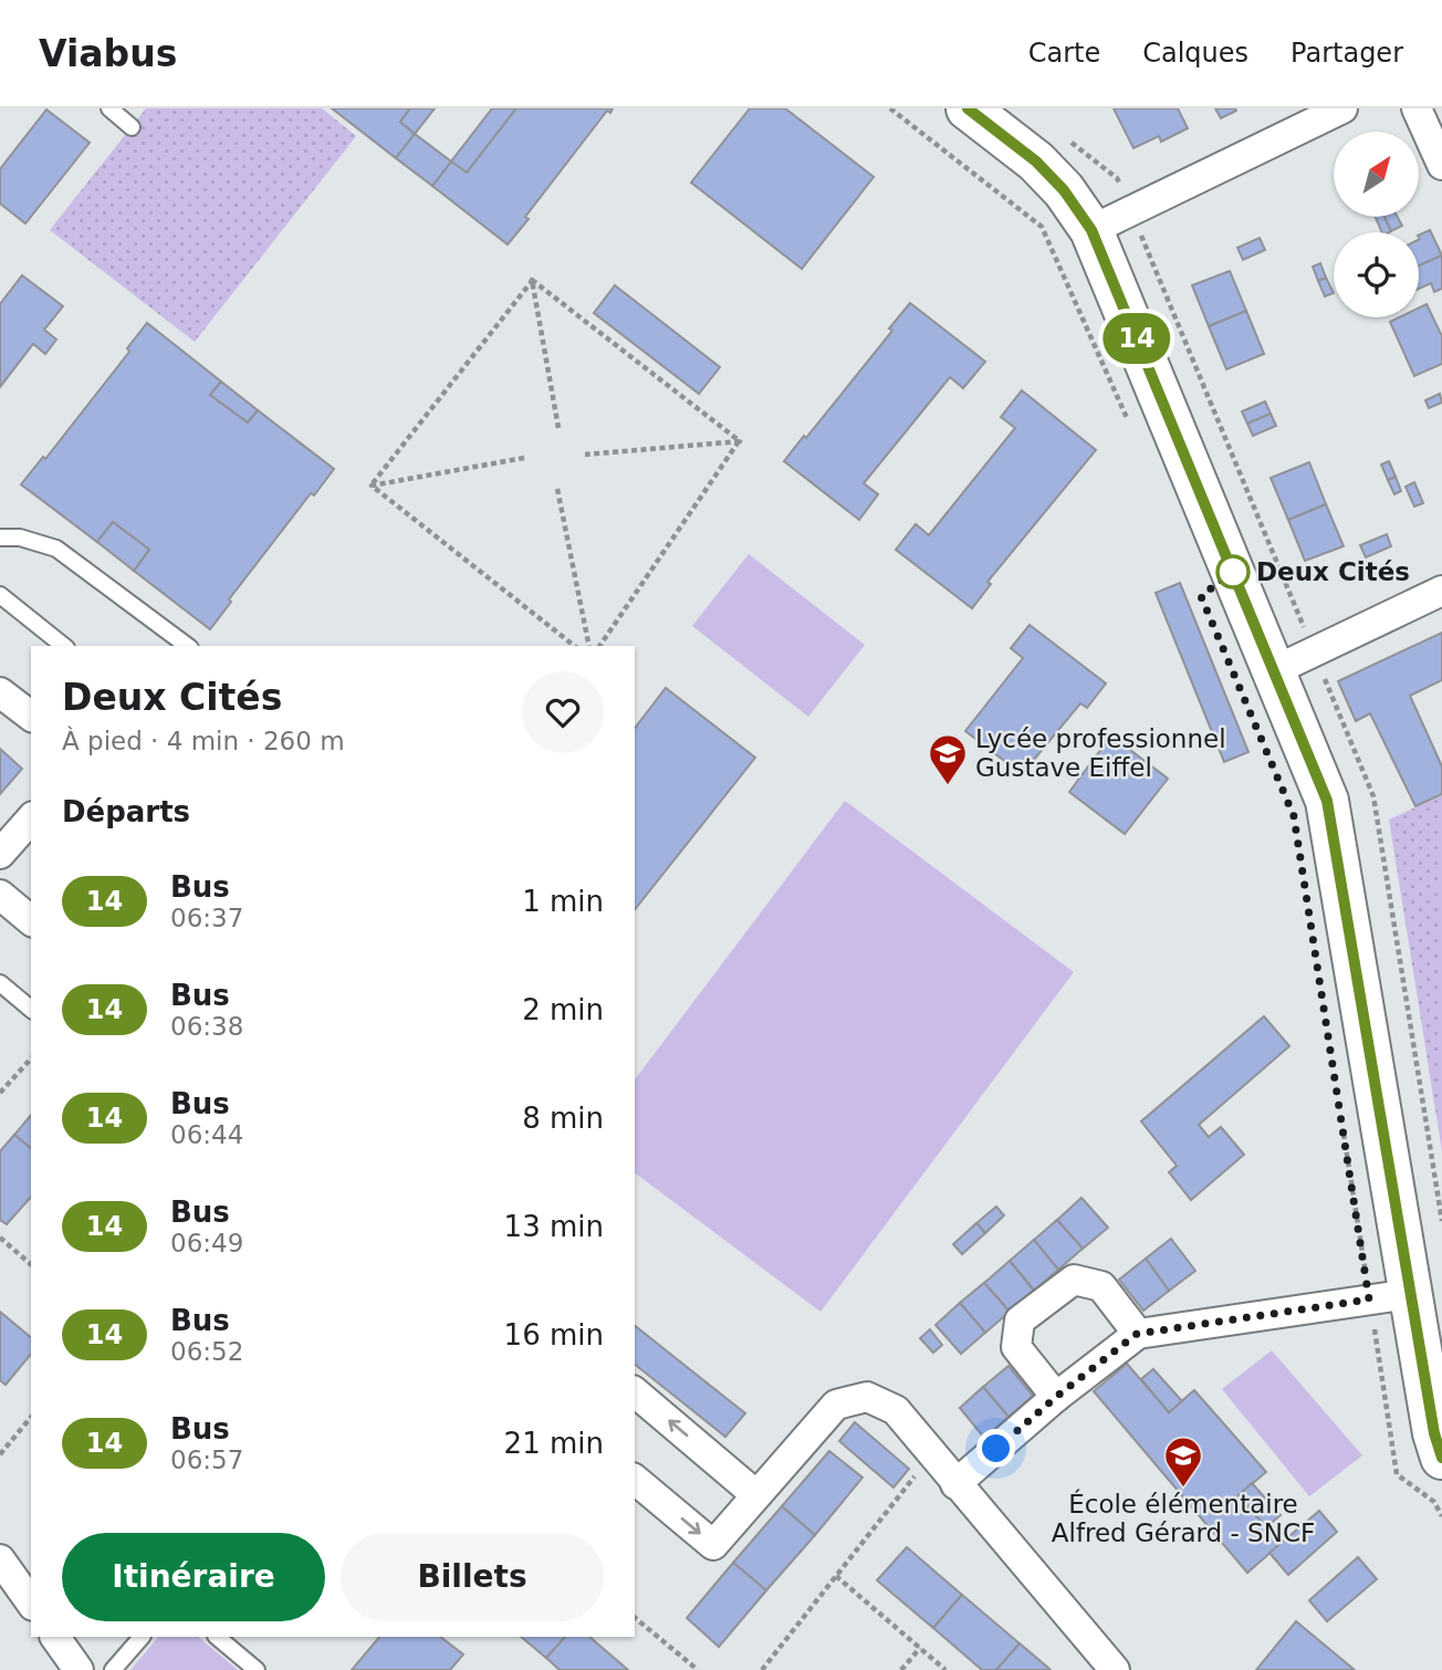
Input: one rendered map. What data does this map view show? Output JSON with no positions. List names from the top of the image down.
{
  "places": {
    "other": ["Deux Cités"],
    "school or university": ["Lycée professionnel Gustave Eiffel", "École élémentaire Alfred Gérard - SNCF"]
  },
  "lines": ["bus line 14"],
  "north": "top right",
  "page": {
    "header": "Viabus",
    "nav": ["Carte", "Calques", "Partager"],
    "on_map": "14",
    "heading": [
      ["Deux Cités", "À pied · 4 min · 260 m"],
      "Départs"
    ],
    "list": [
      {
        "mark": "14",
        "name": "Bus",
        "note": "06:37",
        "value": "1 min"
      },
      {
        "mark": "14",
        "name": "Bus",
        "note": "06:38",
        "value": "2 min"
      },
      {
        "mark": "14",
        "name": "Bus",
        "note": "06:44",
        "value": "8 min"
      },
      {
        "mark": "14",
        "name": "Bus",
        "note": "06:49",
        "value": "13 min"
      },
      {
        "mark": "14",
        "name": "Bus",
        "note": "06:52",
        "value": "16 min"
      },
      {
        "mark": "14",
        "name": "Bus",
        "note": "06:57",
        "value": "21 min"
      }
    ],
    "buttons": ["Itinéraire", "Billets"]
  }
}
